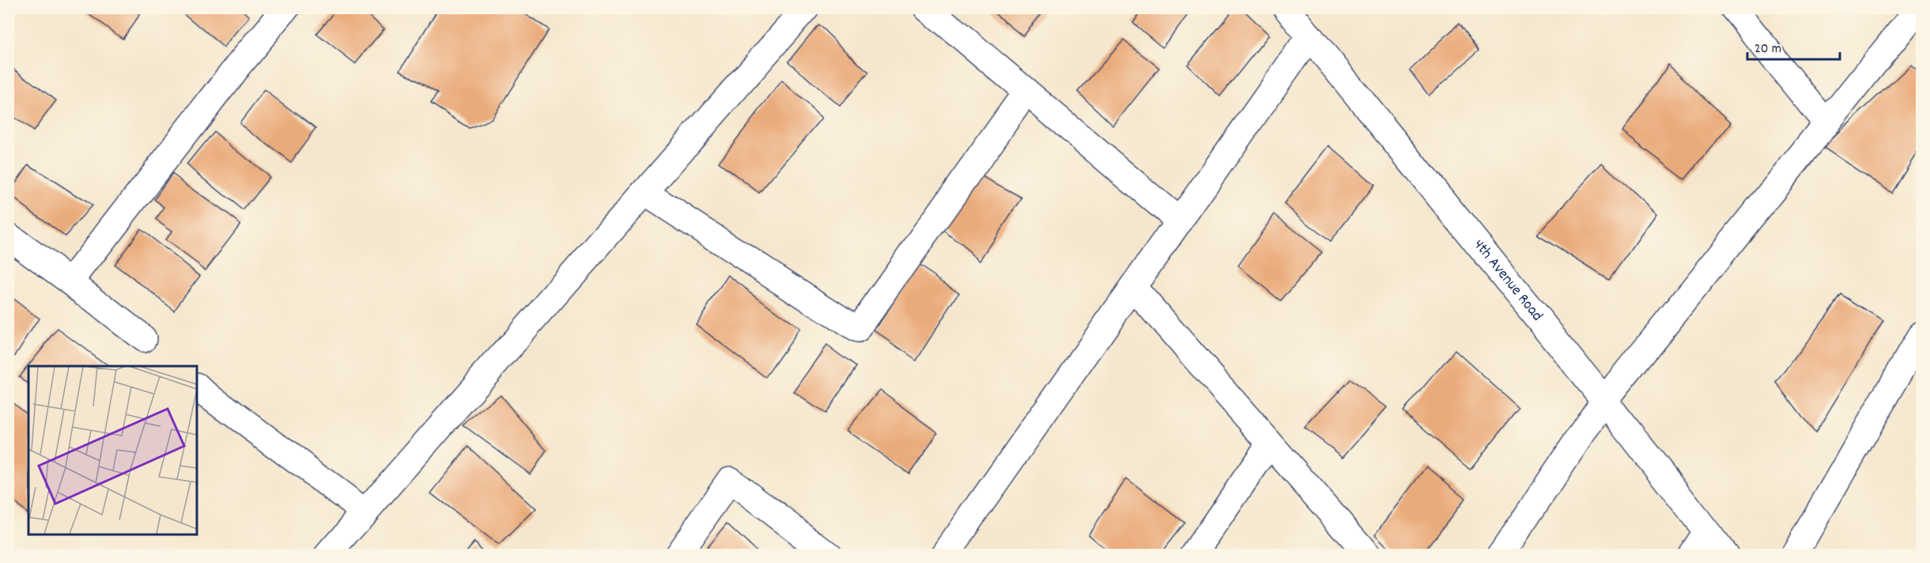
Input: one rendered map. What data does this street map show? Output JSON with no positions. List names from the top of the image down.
{
  "streets": {
    "street": ["4th Avenue Road"]
  },
  "scale_bar": "20 m"
}
